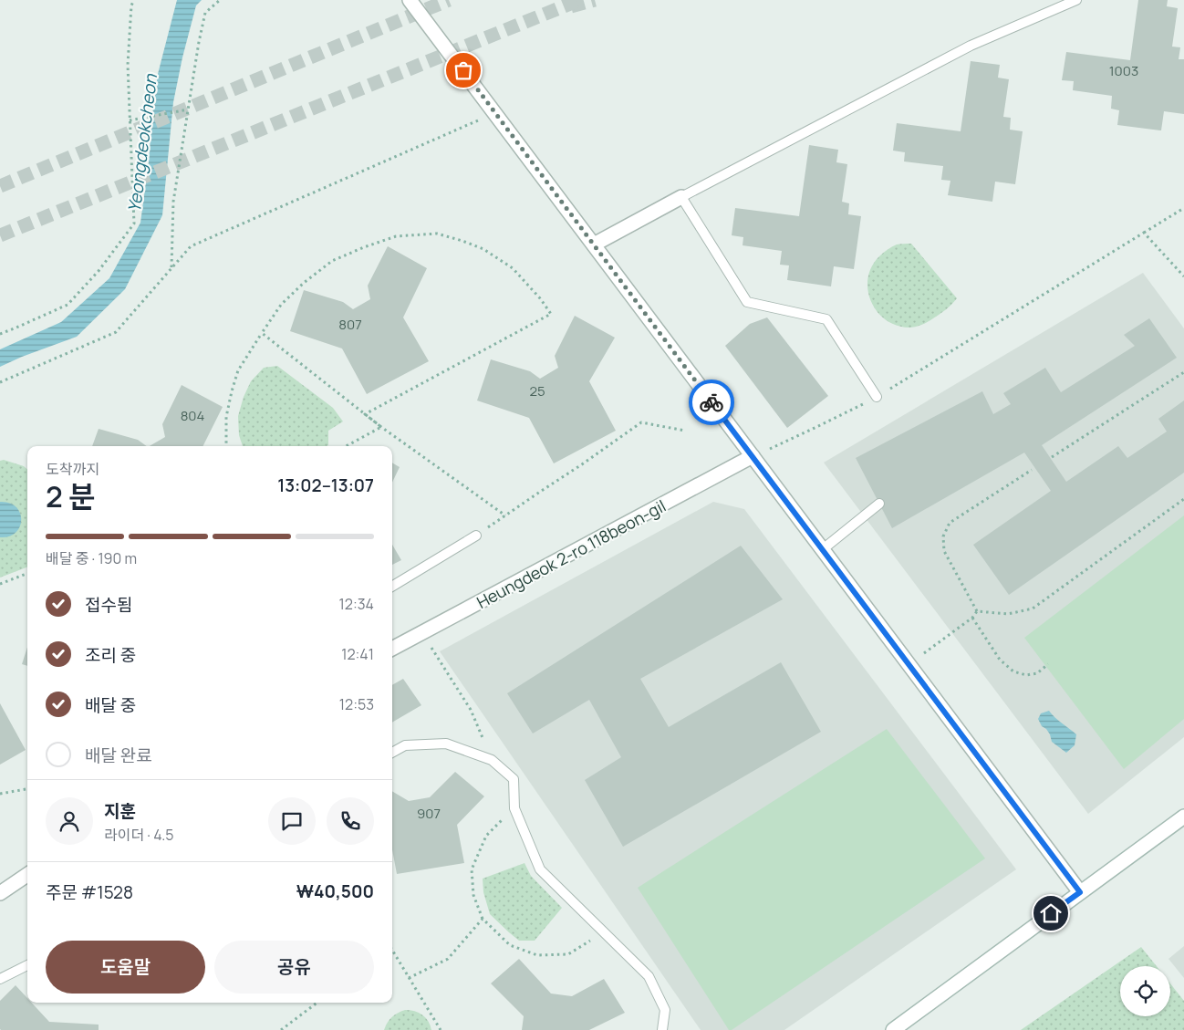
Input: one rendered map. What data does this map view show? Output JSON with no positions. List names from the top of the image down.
{
  "streets": {
    "street": ["Heungdeok 2-ro 118beon-gil"]
  },
  "water": ["Yeongdeokcheon"],
  "house_numbers": [
    "1003",
    "807",
    "25",
    "804",
    "907"
  ],
  "page": {
    "heading": ["2 분", "도착까지", "13:02–13:07"],
    "panel": [
      "지훈",
      "라이더 · 4.5",
      "주문 #1528",
      "₩40,500"
    ],
    "bar": "배달 중 · 190 m",
    "list": [
      ["접수됨", "12:34"],
      ["조리 중", "12:41"],
      ["배달 중", "12:53"],
      "배달 완료"
    ],
    "buttons": ["도움말", "공유"]
  }
}
